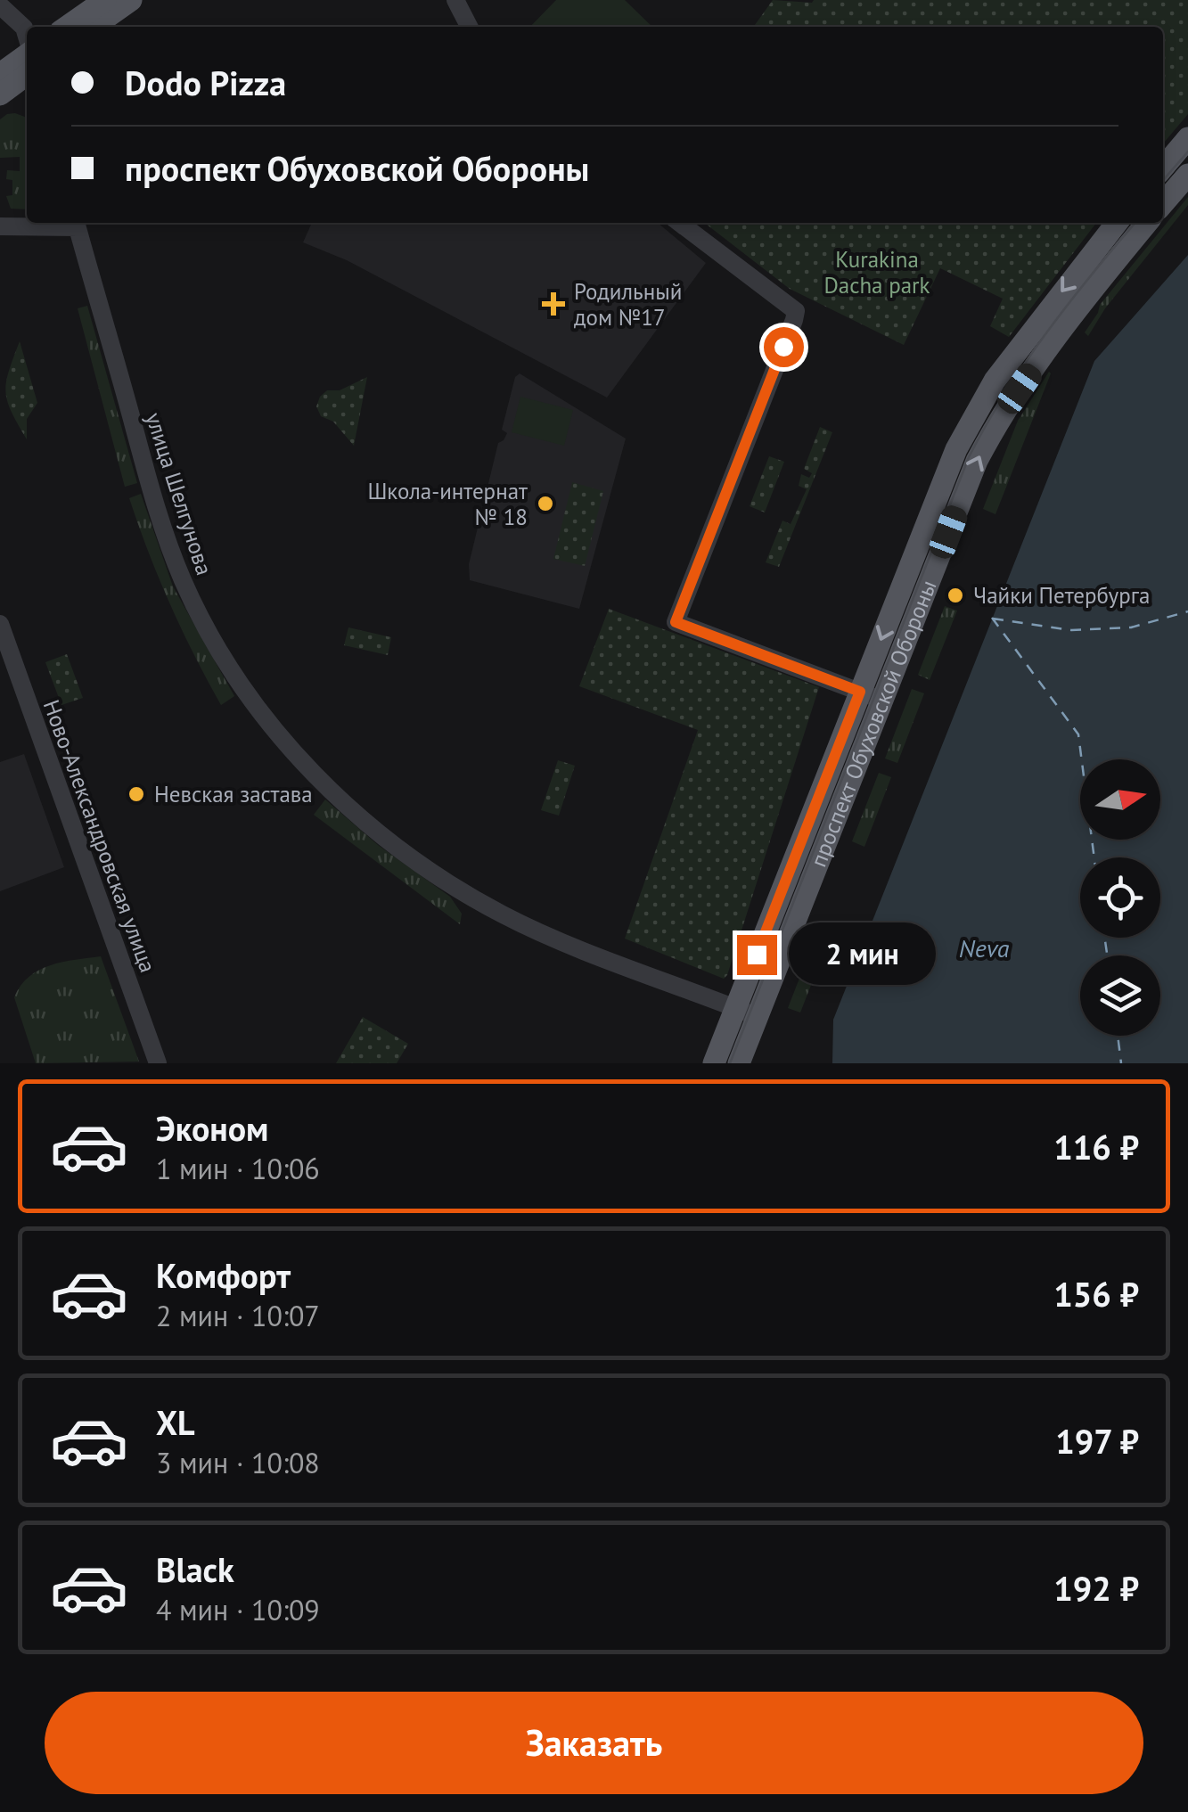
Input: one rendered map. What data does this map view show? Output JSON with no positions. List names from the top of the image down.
{
  "streets": {
    "main road": ["проспект Обуховской Обороны"],
    "street": ["улица Шелгунова", "Ново-Александровская улица"]
  },
  "crossings": [
    ["улица Шелгунова", "проспект Обуховской Обороны"]
  ],
  "water": ["Neva"],
  "parks": ["Kurakina Dacha park"],
  "places": {
    "health": ["Родильный дом №17"],
    "other": ["Школа-интернат № 18", "Чайки Петербурга", "Невская застава"]
  },
  "north": "right",
  "page": {
    "banner": ["Dodo Pizza", "проспект Обуховской Обороны"],
    "bubble": "2 мин",
    "list": [
      {
        "name": "Эконом",
        "note": "1 мин · 10:06",
        "value": "116 ₽"
      },
      {
        "name": "Комфорт",
        "note": "2 мин · 10:07",
        "value": "156 ₽"
      },
      {
        "name": "XL",
        "note": "3 мин · 10:08",
        "value": "197 ₽"
      },
      {
        "name": "Black",
        "note": "4 мин · 10:09",
        "value": "192 ₽"
      }
    ],
    "buttons": "Заказать"
  }
}
